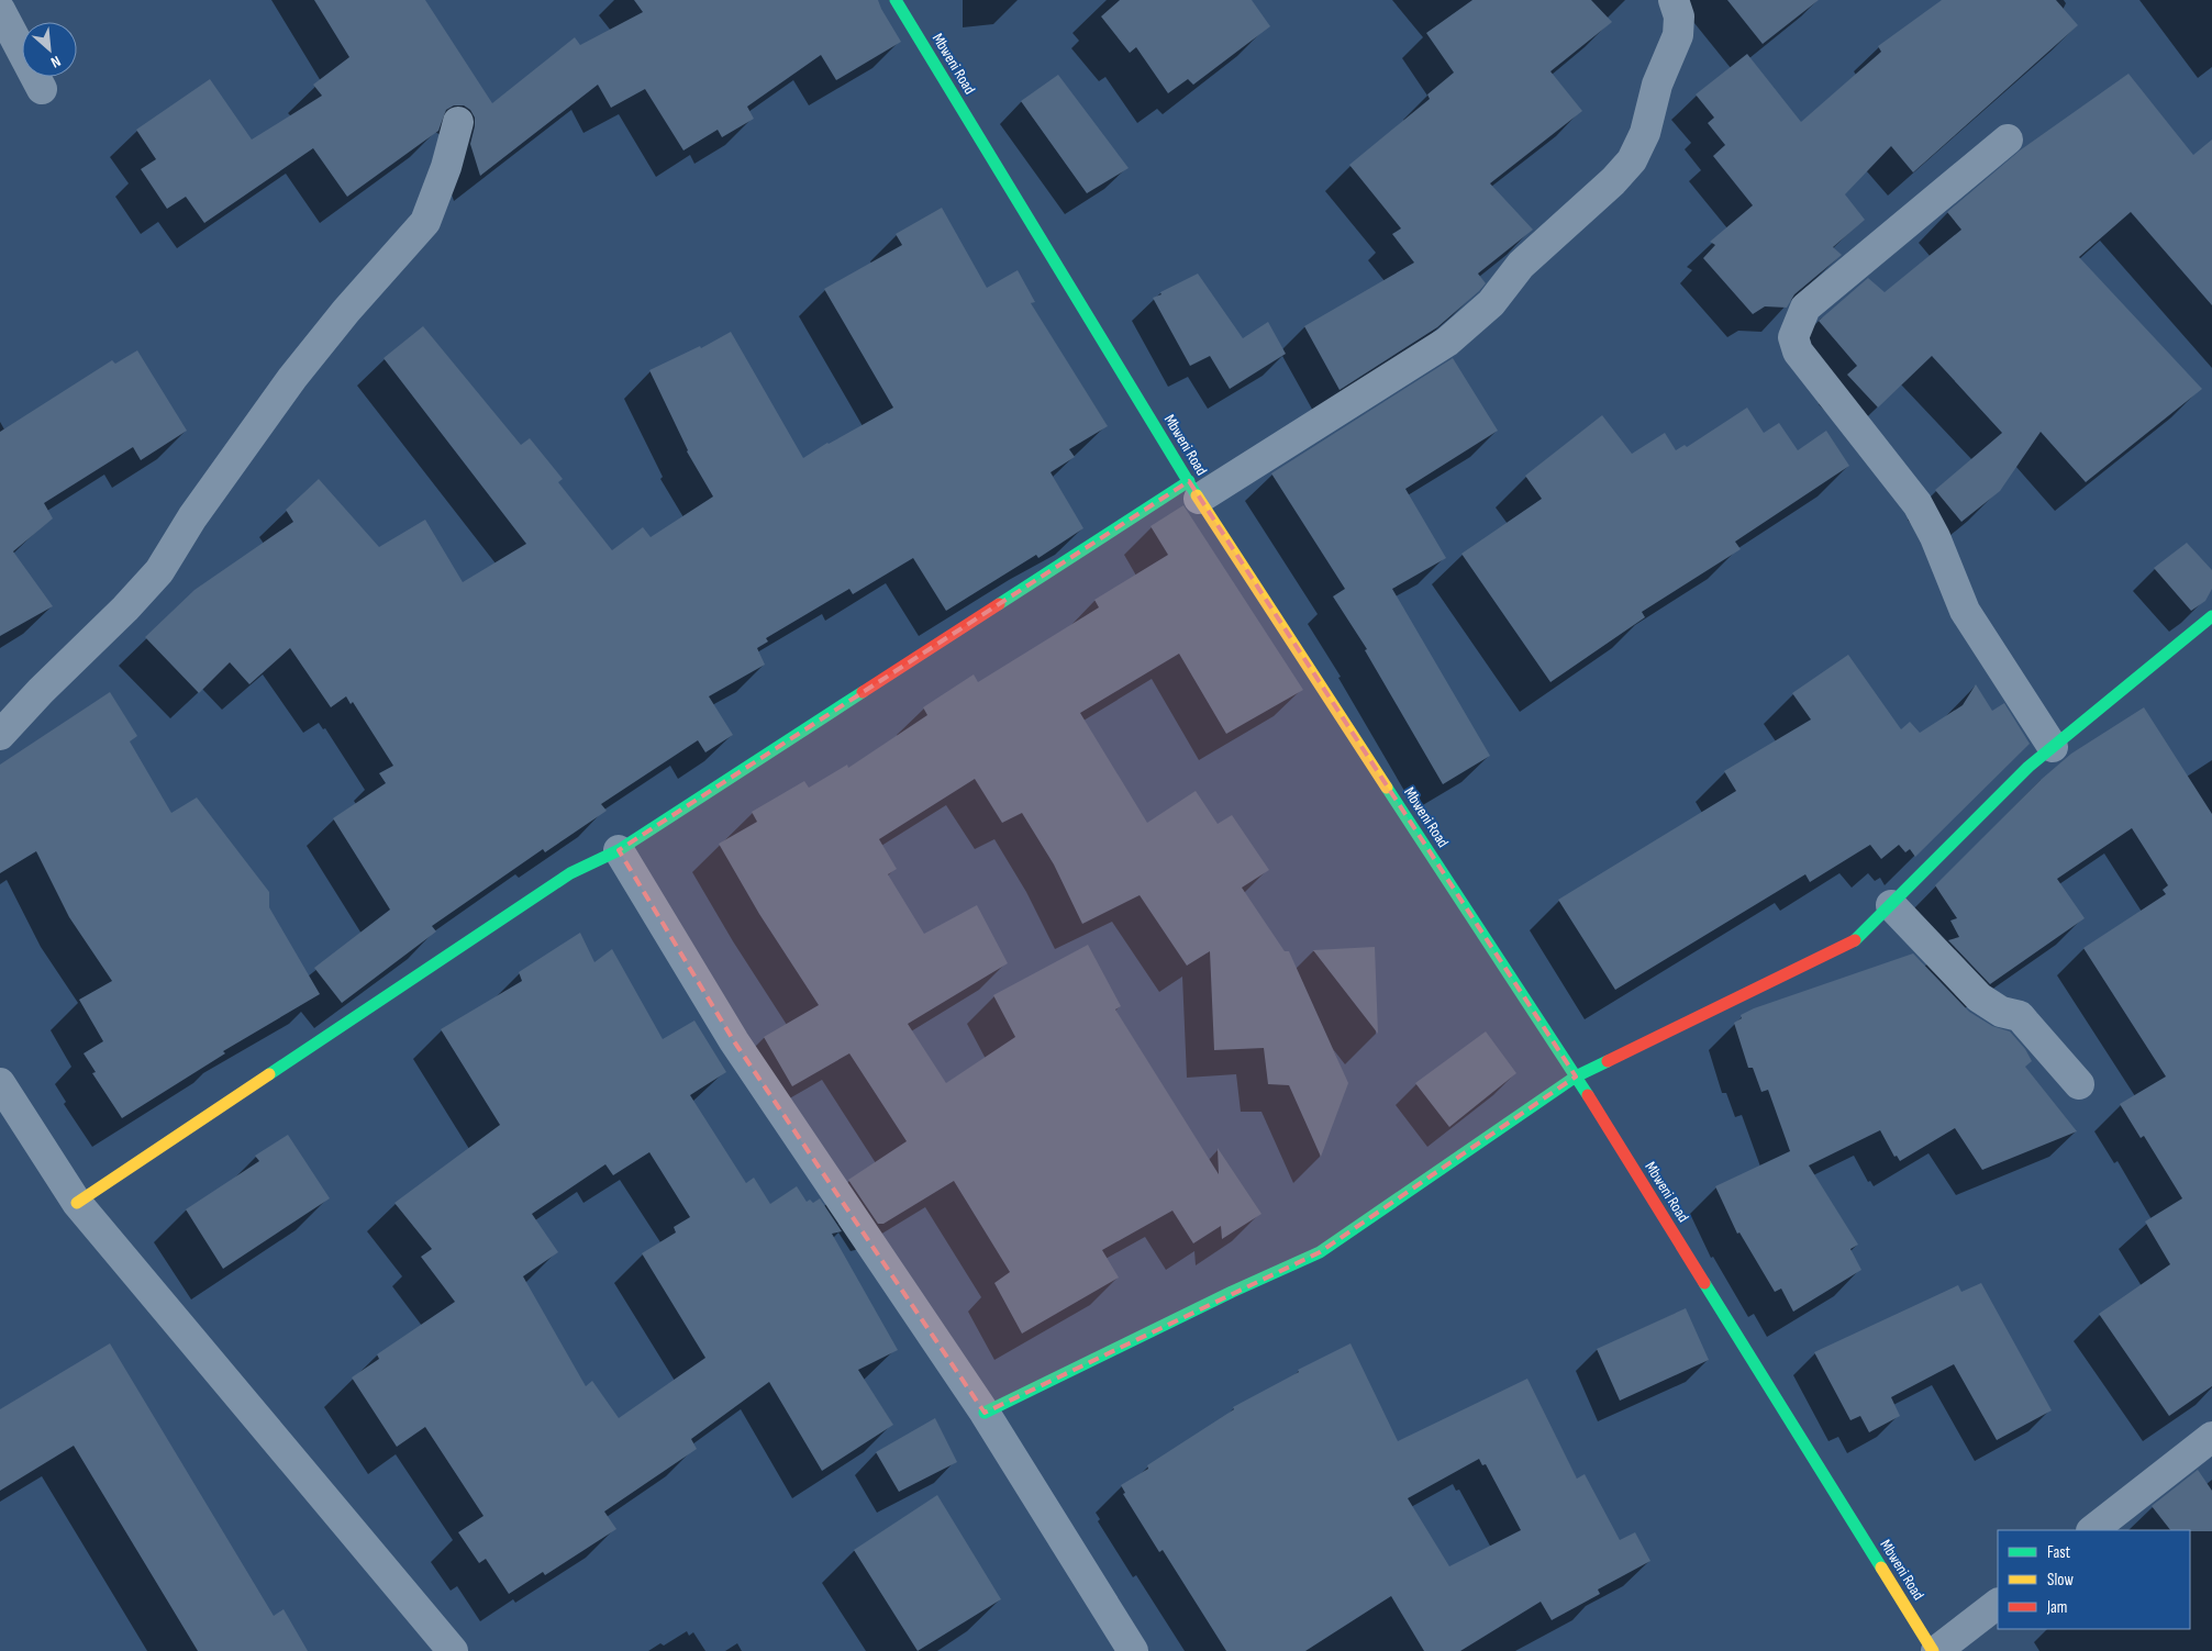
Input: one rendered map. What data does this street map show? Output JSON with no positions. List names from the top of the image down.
{
  "streets": {
    "street": ["Mbweni Road"]
  },
  "legend": ["Fast", "Slow", "Jam"],
  "north": "bottom right"
}
